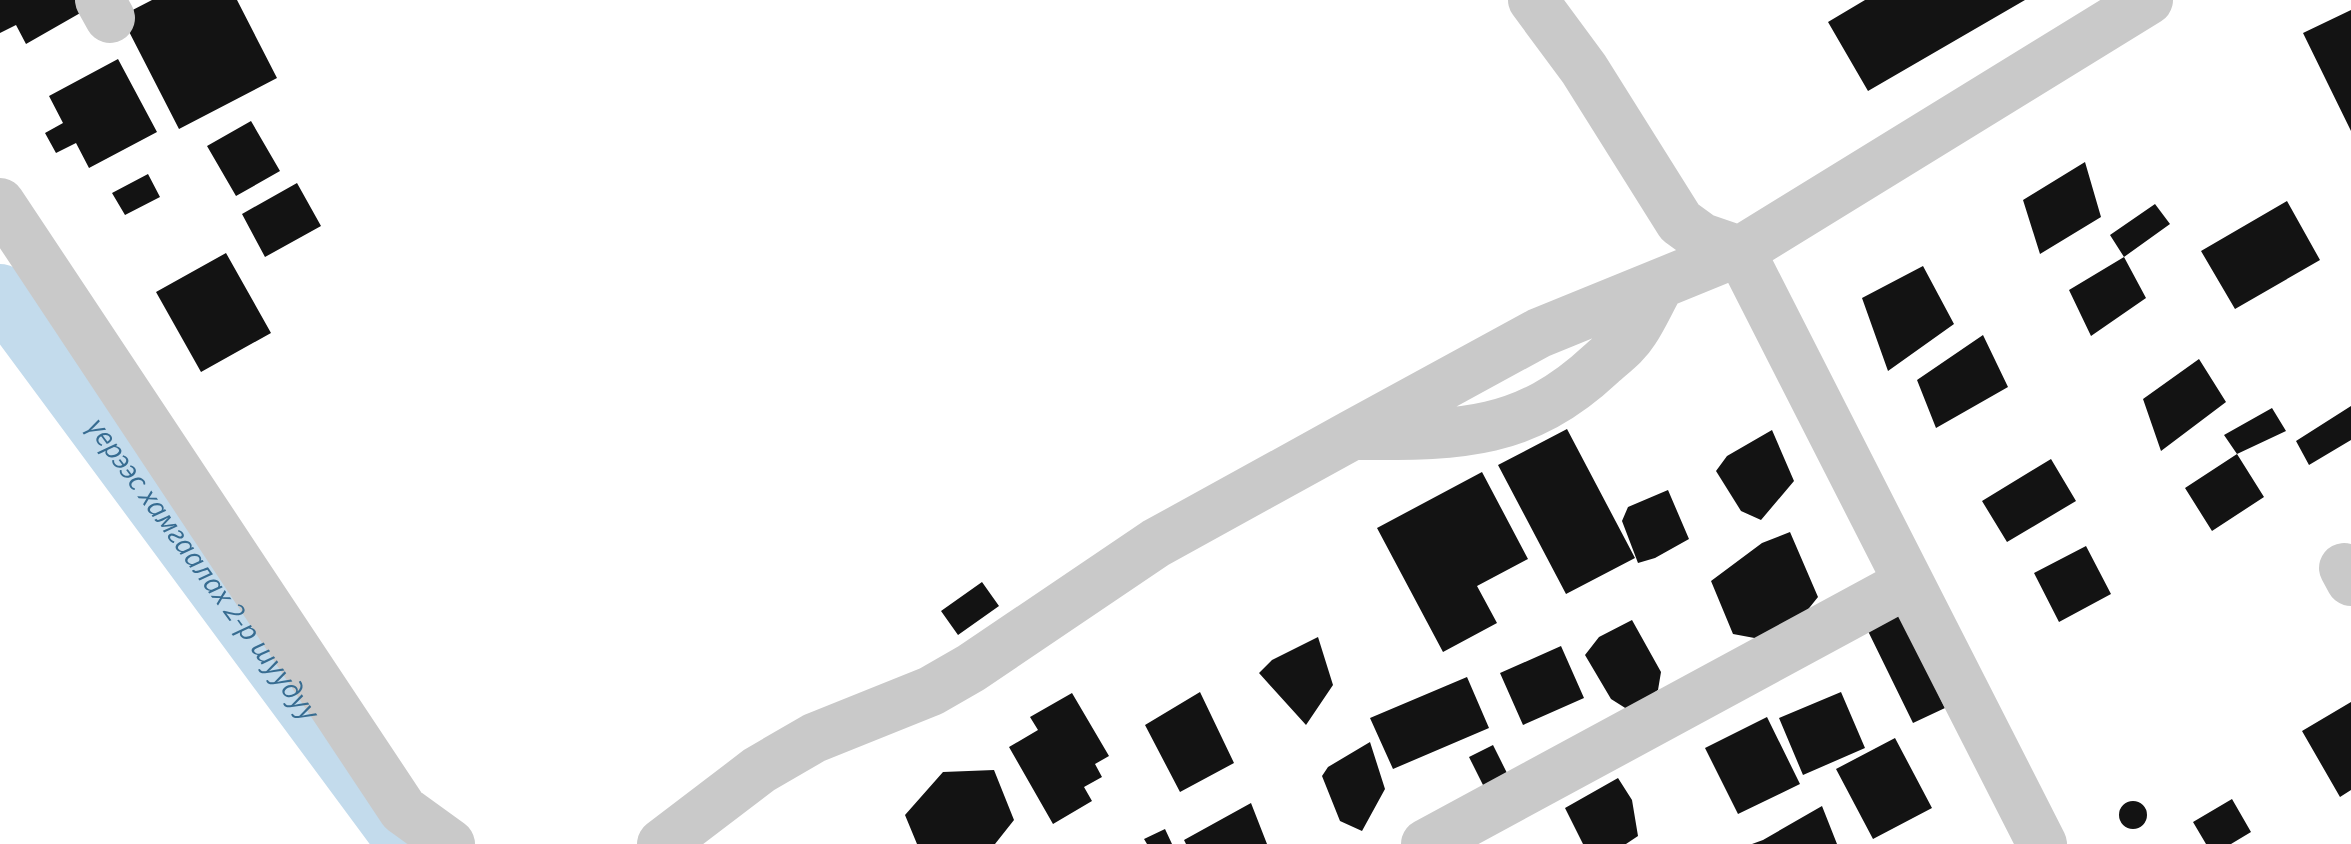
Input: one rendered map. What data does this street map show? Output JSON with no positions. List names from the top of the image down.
{
  "water": ["үерээс хамгаалах 2-р шуудуу"]
}
